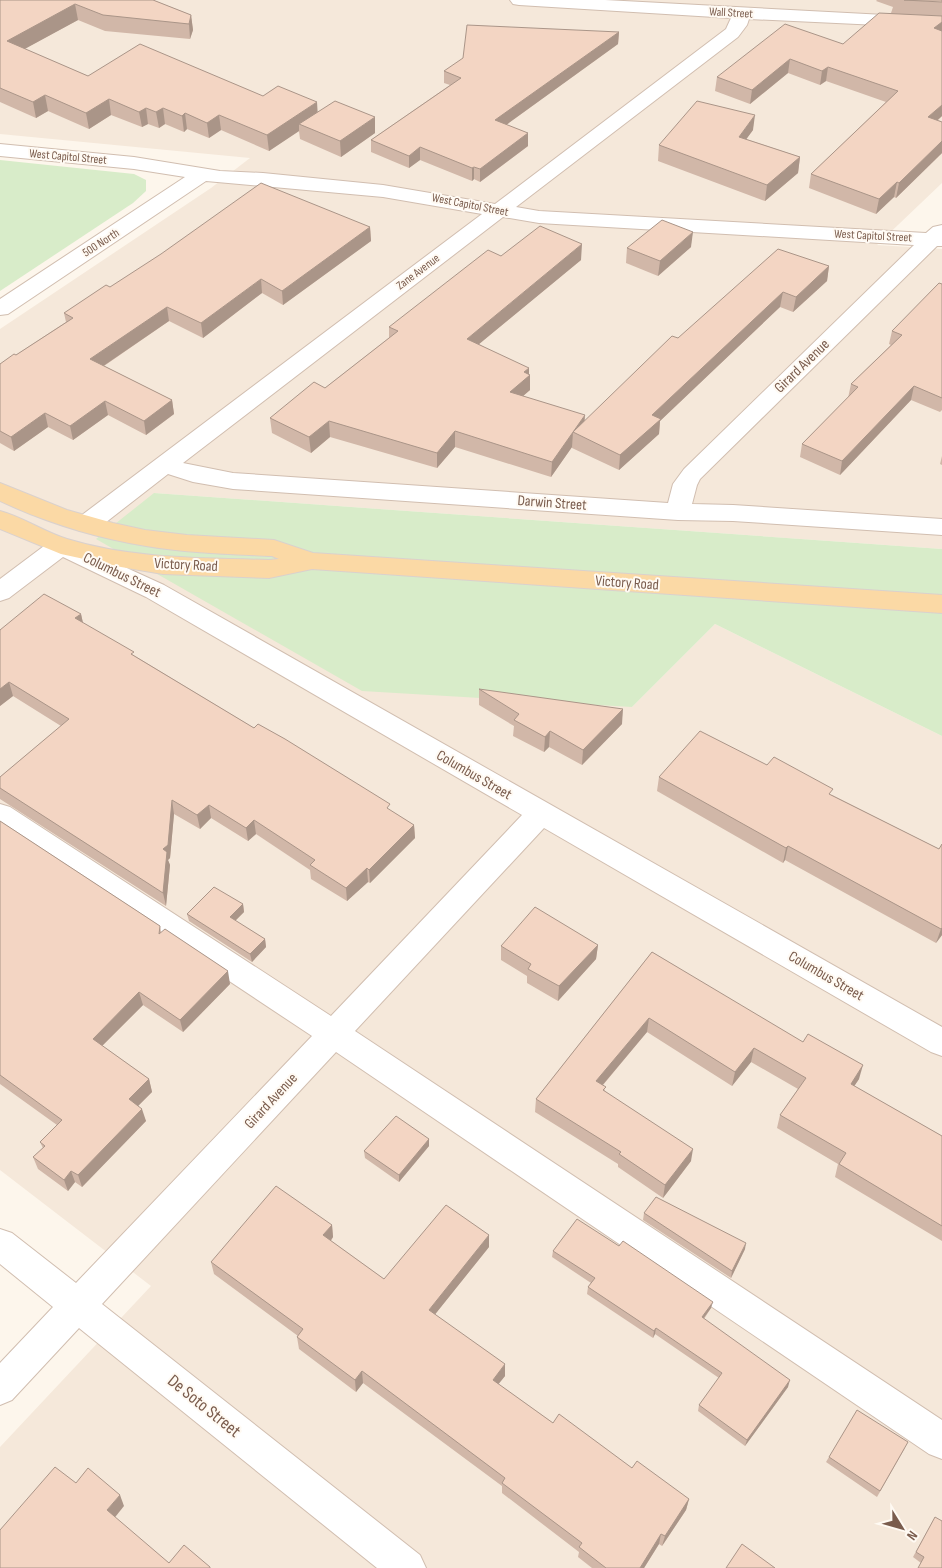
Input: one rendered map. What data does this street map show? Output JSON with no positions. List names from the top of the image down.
{
  "streets": {
    "main road": ["Victory Road", "Columbus Street"],
    "street": [
      "Wall Street",
      "West Capitol Street",
      "500 North",
      "Zane Avenue",
      "Girard Avenue",
      "Darwin Street",
      "De Soto Street"
    ]
  },
  "crossings": [
    ["Wall Street", "Zane Avenue"],
    ["West Capitol Street", "500 North"],
    ["West Capitol Street", "Zane Avenue"],
    ["West Capitol Street", "Girard Avenue"],
    ["Zane Avenue", "Darwin Street"],
    ["Zane Avenue", "Victory Road"],
    ["Girard Avenue", "Darwin Street"],
    ["Girard Avenue", "Columbus Street"],
    ["Girard Avenue", "De Soto Street"],
    ["Victory Road", "Columbus Street"]
  ],
  "north": "bottom right"
}
